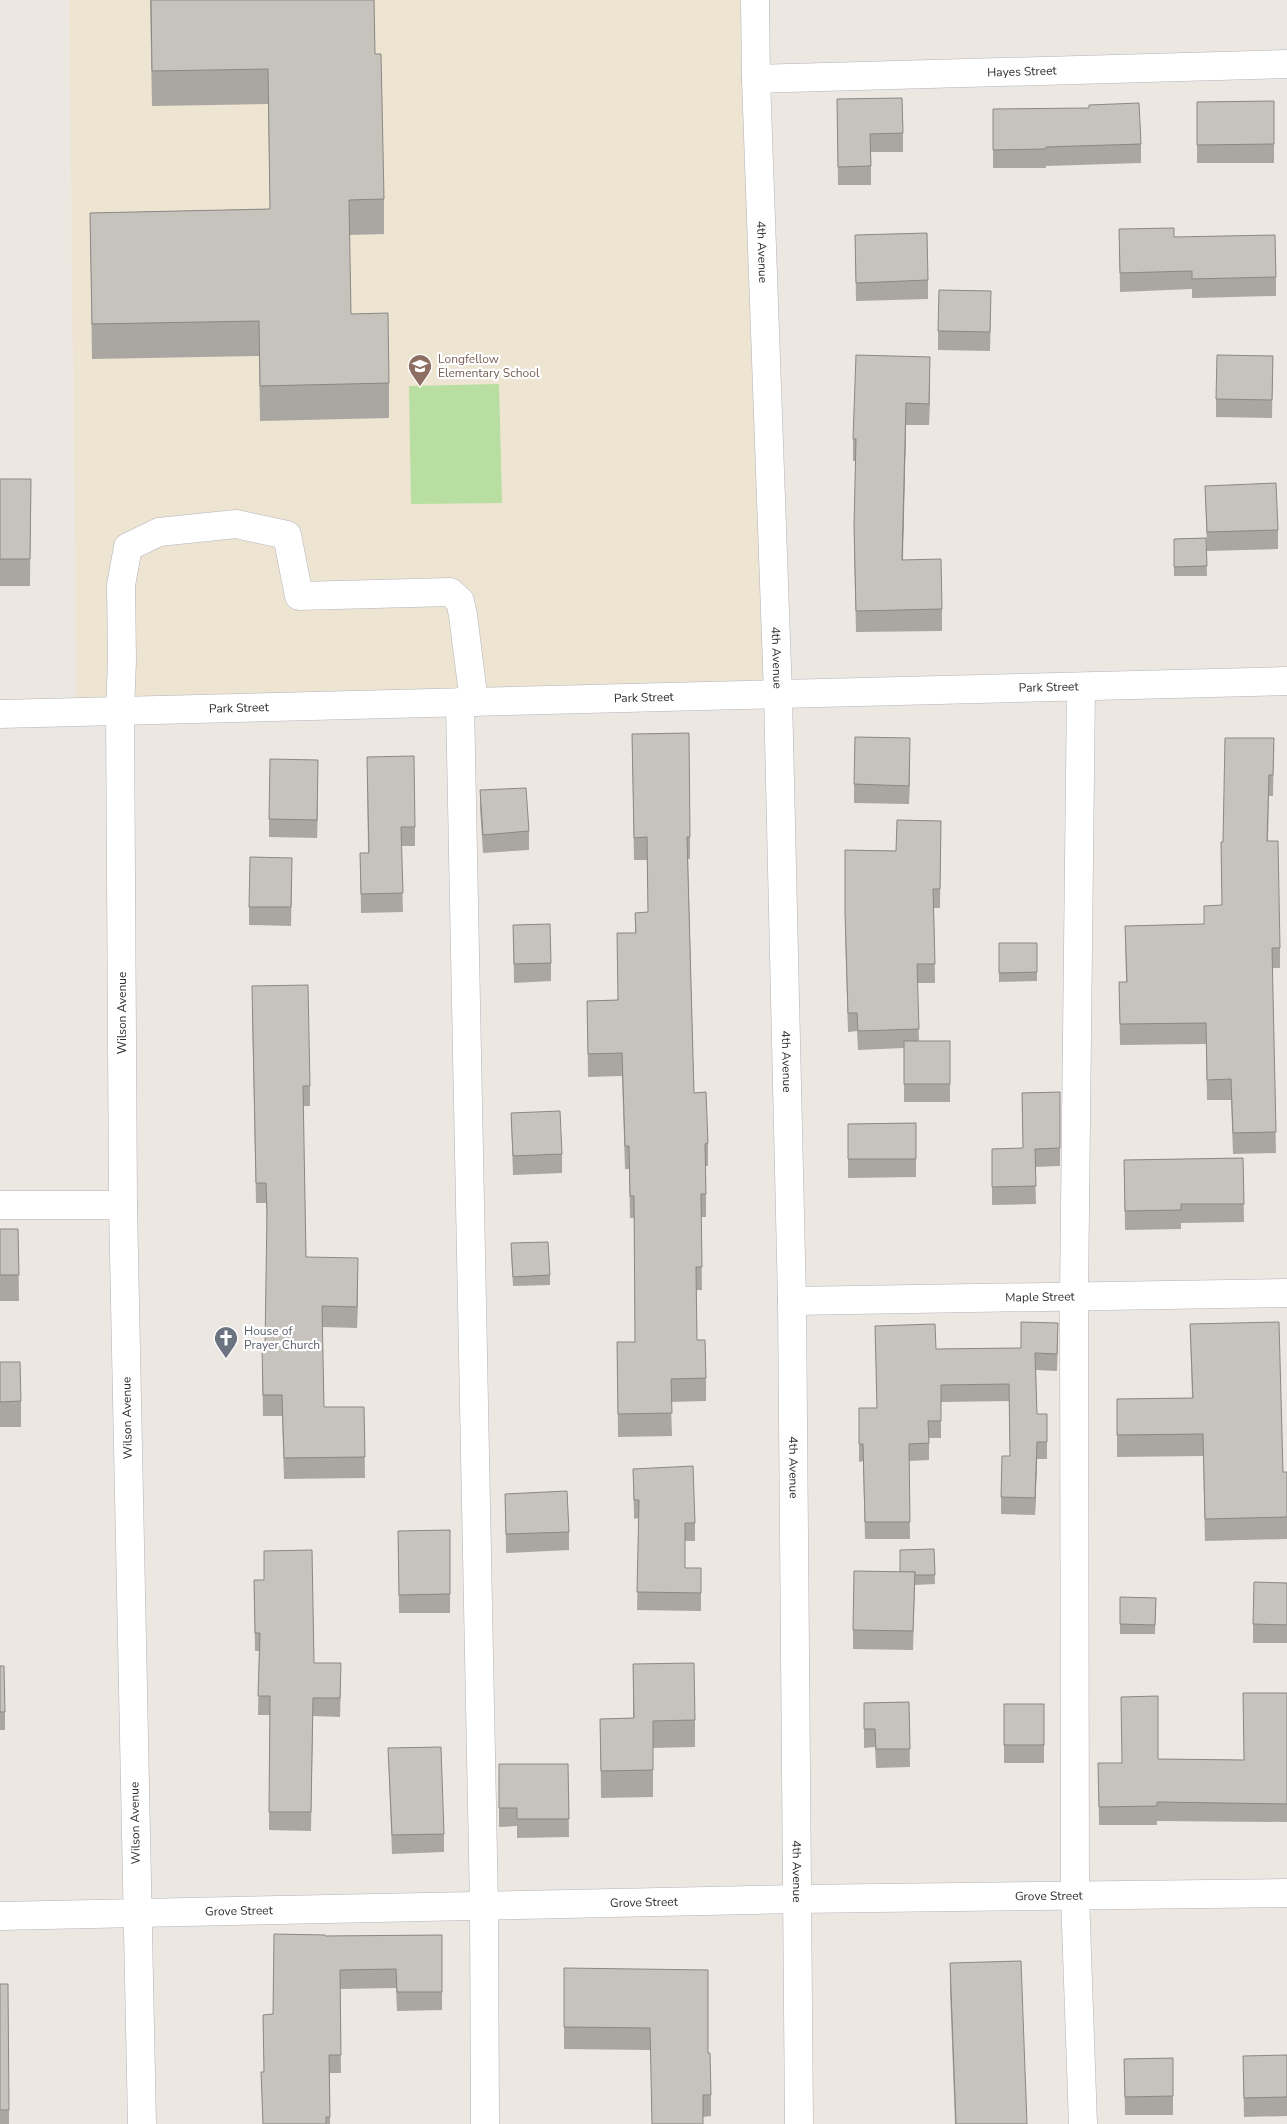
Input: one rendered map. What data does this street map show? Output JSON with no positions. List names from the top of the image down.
{
  "streets": {
    "street": [
      "Hayes Street",
      "4th Avenue",
      "Park Street",
      "Wilson Avenue",
      "Maple Street",
      "Grove Street"
    ]
  },
  "crossings": [
    ["Hayes Street", "4th Avenue"],
    ["4th Avenue", "Park Street"],
    ["4th Avenue", "Maple Street"],
    ["4th Avenue", "Grove Street"],
    ["Park Street", "Wilson Avenue"],
    ["Wilson Avenue", "Grove Street"]
  ],
  "places": {
    "school or university": ["Longfellow Elementary School"],
    "church": ["House of Prayer Church"]
  }
}
